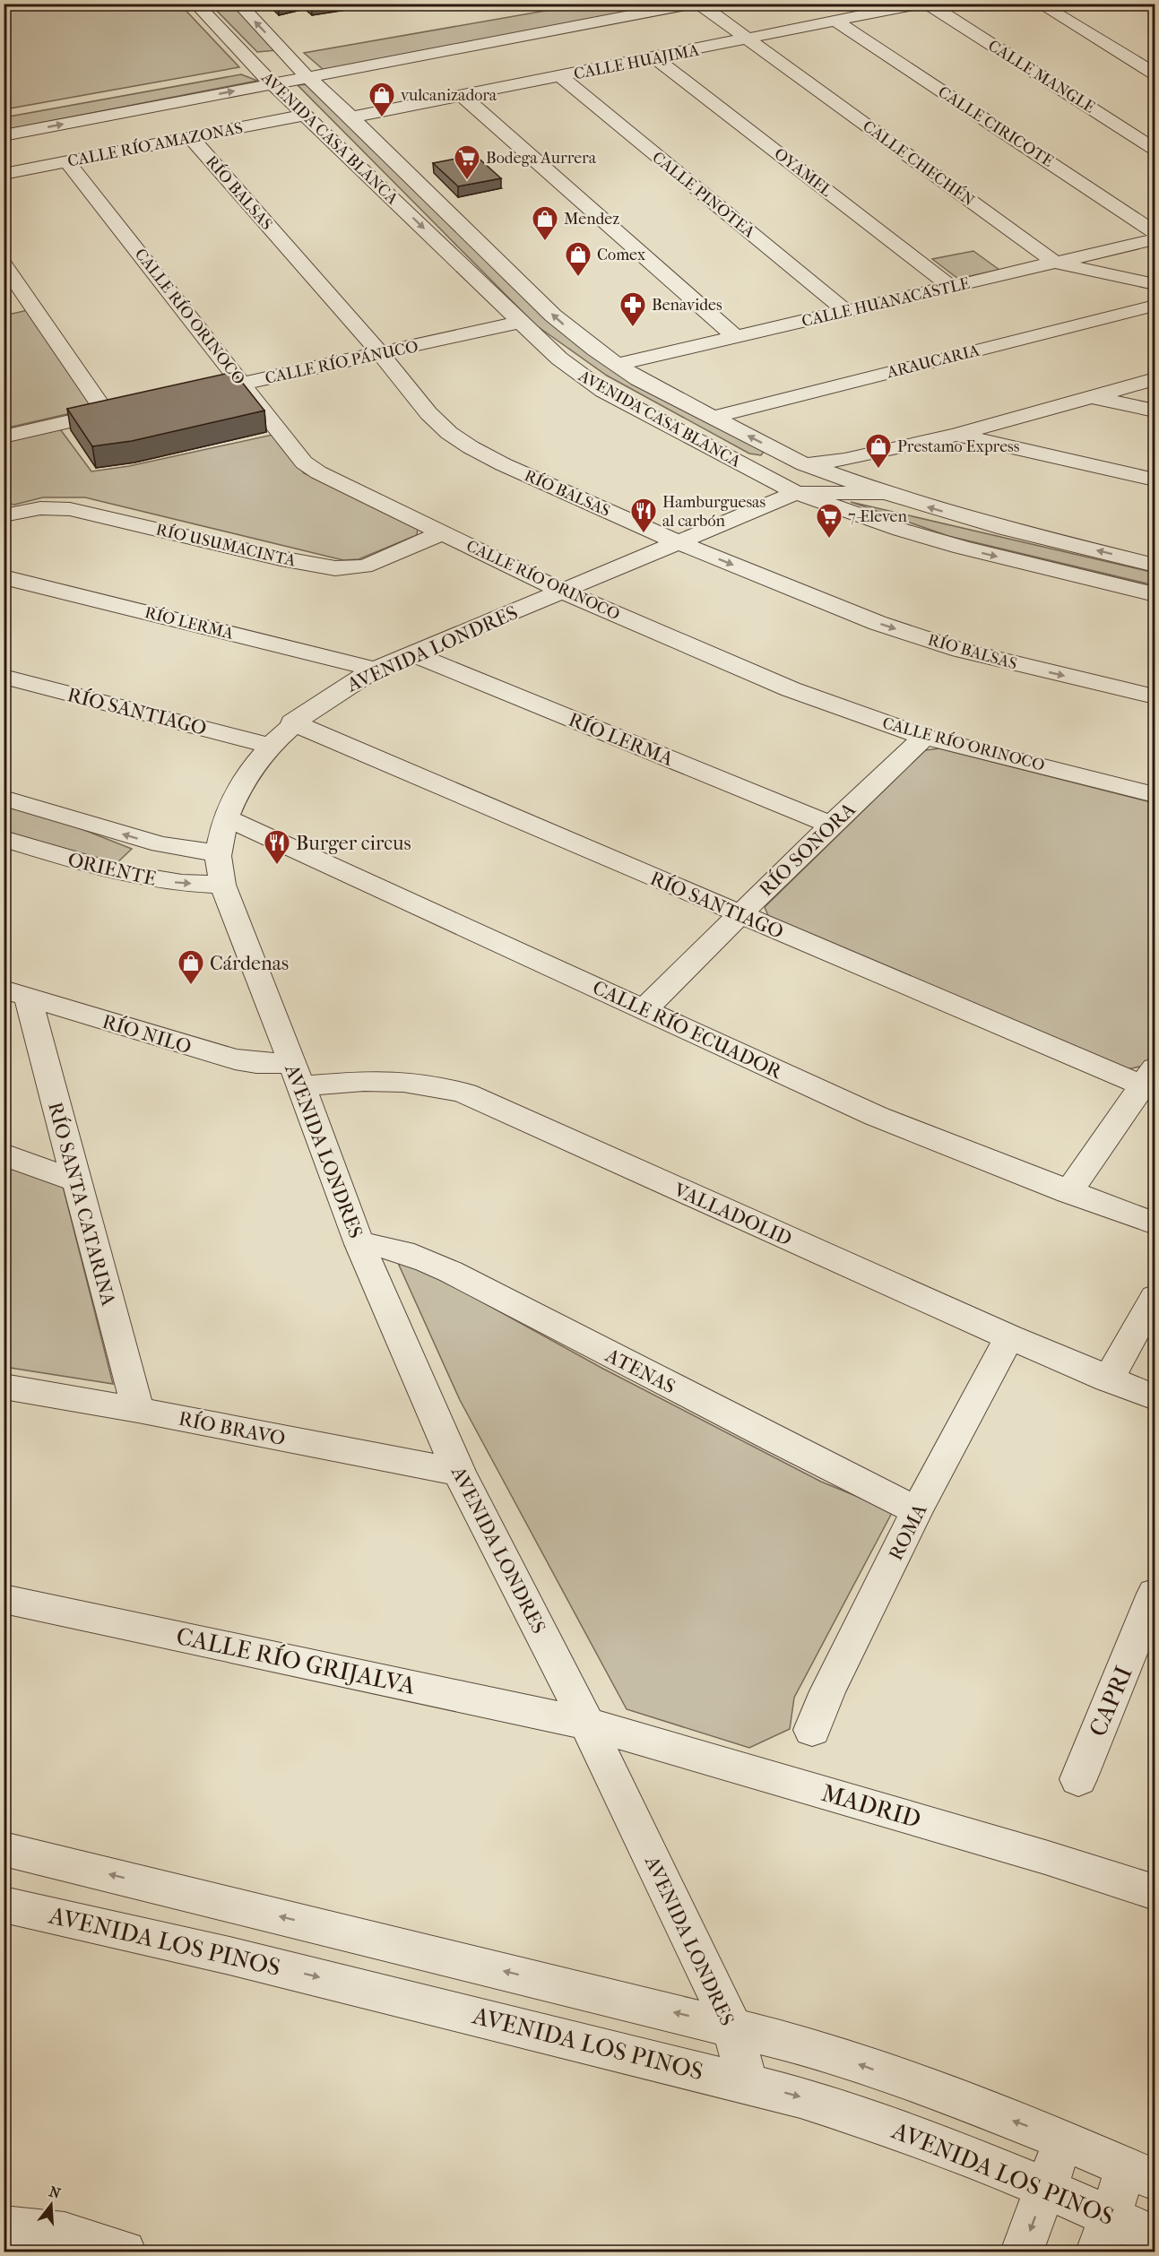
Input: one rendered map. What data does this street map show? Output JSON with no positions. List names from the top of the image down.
{
  "streets": {
    "street": [
      "CALLE HUAJIMA",
      "CALLE MANGLE",
      "CALLE CIRICOTE",
      "AVENIDA CASA BLANCA",
      "CALLE RÍO AMAZONAS",
      "CALLE CHECHÉN",
      "OYAMEL",
      "RÍO BALSAS",
      "CALLE PINOTEA",
      "CALLE HUANACASTLE",
      "CALLE RÍO ORINOCO",
      "ARAUCARIA",
      "CALLE RÍO PÁNUCO",
      "RÍO USUMACINTA",
      "RÍO LERMA",
      "AVENIDA LONDRES",
      "RÍO SANTIAGO",
      "RÍO SONORA",
      "ORIENTE",
      "CALLE RÍO ECUADOR",
      "RÍO NILO",
      "RÍO SANTA CATARINA",
      "VALLADOLID",
      "ATENAS",
      "RÍO BRAVO",
      "ROMA",
      "CALLE RÍO GRIJALVA",
      "CAPRI",
      "MADRID",
      "AVENIDA LOS PINOS"
    ]
  },
  "crossings": [
    ["CALLE HUAJIMA", "CALLE CIRICOTE"],
    ["CALLE HUAJIMA", "AVENIDA CASA BLANCA"],
    ["CALLE HUAJIMA", "CALLE CHECHÉN"],
    ["CALLE HUAJIMA", "OYAMEL"],
    ["CALLE HUAJIMA", "CALLE PINOTEA"],
    ["AVENIDA CASA BLANCA", "CALLE RÍO AMAZONAS"],
    ["AVENIDA CASA BLANCA", "CALLE HUANACASTLE"],
    ["AVENIDA CASA BLANCA", "ARAUCARIA"],
    ["AVENIDA CASA BLANCA", "CALLE RÍO PÁNUCO"],
    ["AVENIDA CASA BLANCA", "AVENIDA LONDRES"],
    ["CALLE RÍO AMAZONAS", "RÍO BALSAS"],
    ["CALLE RÍO AMAZONAS", "CALLE RÍO ORINOCO"],
    ["CALLE CHECHÉN", "CALLE HUANACASTLE"],
    ["OYAMEL", "CALLE HUANACASTLE"],
    ["RÍO BALSAS", "CALLE RÍO PÁNUCO"],
    ["RÍO BALSAS", "AVENIDA LONDRES"],
    ["CALLE PINOTEA", "CALLE HUANACASTLE"],
    ["CALLE RÍO ORINOCO", "CALLE RÍO PÁNUCO"],
    ["CALLE RÍO ORINOCO", "RÍO USUMACINTA"],
    ["CALLE RÍO ORINOCO", "AVENIDA LONDRES"],
    ["CALLE RÍO ORINOCO", "RÍO SONORA"],
    ["RÍO LERMA", "AVENIDA LONDRES"],
    ["RÍO LERMA", "RÍO SONORA"],
    ["AVENIDA LONDRES", "RÍO SANTIAGO"],
    ["AVENIDA LONDRES", "ORIENTE"],
    ["AVENIDA LONDRES", "CALLE RÍO ECUADOR"],
    ["AVENIDA LONDRES", "RÍO NILO"],
    ["AVENIDA LONDRES", "VALLADOLID"],
    ["AVENIDA LONDRES", "ATENAS"],
    ["AVENIDA LONDRES", "RÍO BRAVO"],
    ["AVENIDA LONDRES", "CALLE RÍO GRIJALVA"],
    ["AVENIDA LONDRES", "MADRID"],
    ["AVENIDA LONDRES", "AVENIDA LOS PINOS"],
    ["RÍO SANTIAGO", "RÍO SONORA"],
    ["RÍO SONORA", "CALLE RÍO ECUADOR"],
    ["RÍO NILO", "RÍO SANTA CATARINA"],
    ["RÍO NILO", "VALLADOLID"],
    ["RÍO SANTA CATARINA", "RÍO BRAVO"],
    ["VALLADOLID", "ROMA"],
    ["ATENAS", "ROMA"],
    ["CALLE RÍO GRIJALVA", "MADRID"]
  ],
  "places": {
    "shop": [
      "vulcanizadora",
      "Mendez",
      "Comex",
      "Prestamo Express",
      "Cárdenas"
    ],
    "supermarket": ["Bodega Aurrera", "7-Eleven"],
    "pharmacy": ["Benavides"],
    "restaurant": ["Hamburguesas al carbón", "Burger circus"]
  },
  "north": "top"
}
